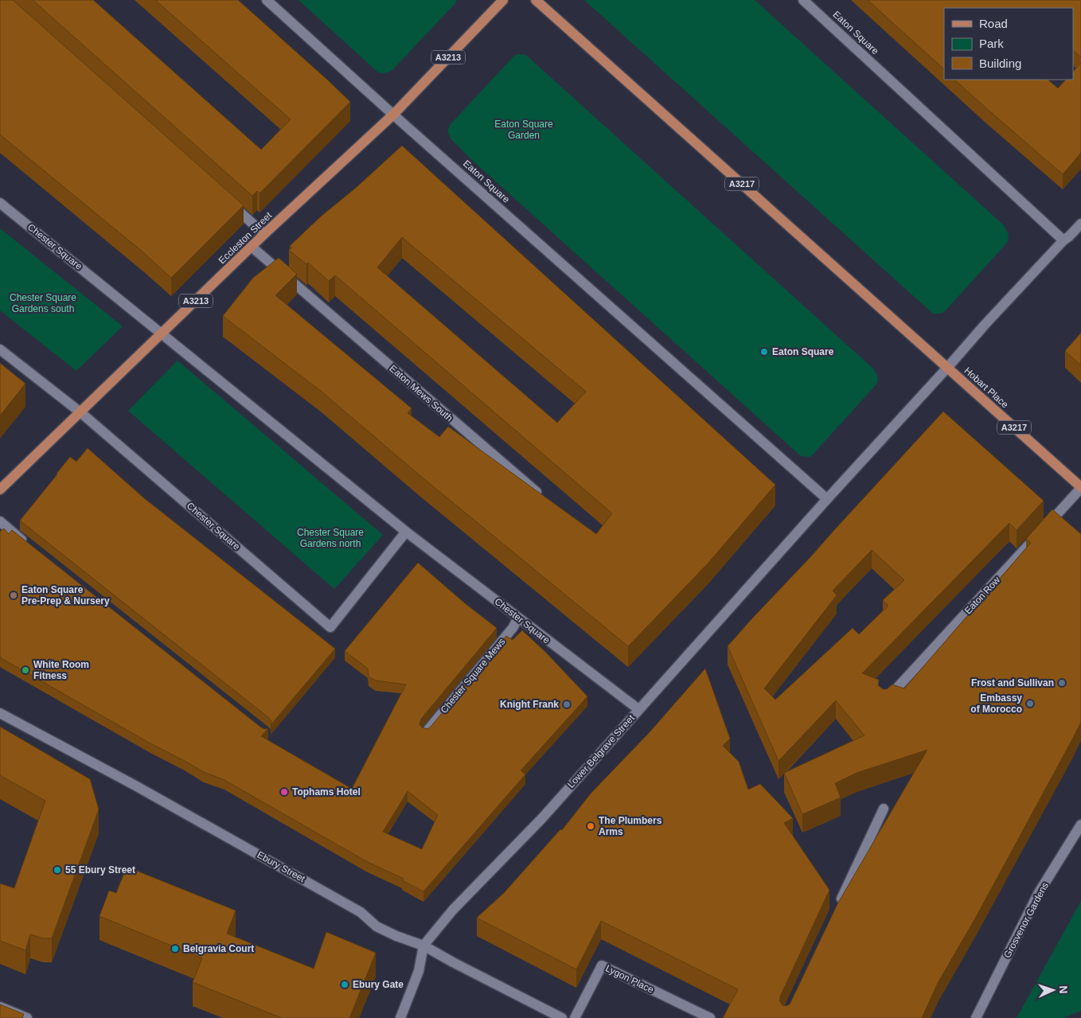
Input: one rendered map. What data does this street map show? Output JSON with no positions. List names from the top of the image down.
{
  "streets": {
    "main road": [
      "A3213",
      "A3217",
      "Eccleston Street",
      "Hobart Place"
    ],
    "street": [
      "Eaton Square",
      "Chester Square",
      "Eaton Mews South",
      "Eaton Row",
      "Chester Square Mews",
      "Lower Belgrave Street",
      "Ebury Street",
      "Grosvenor Gardens",
      "Lygon Place"
    ]
  },
  "crossings": [
    ["Eaton Square", "Eccleston Street"],
    ["Eaton Square", "Lower Belgrave Street"],
    ["A3217", "Hobart Place"],
    ["Eccleston Street", "Chester Square"],
    ["Eccleston Street", "Eaton Mews South"],
    ["Chester Square", "Chester Square Mews"],
    ["Chester Square", "Lower Belgrave Street"],
    ["Hobart Place", "Eaton Row"],
    ["Lower Belgrave Street", "Ebury Street"]
  ],
  "parks": ["Eaton Square Garden", "Chester Square Gardens south", "Chester Square Gardens north"],
  "places": [
    "Eaton Square",
    "Eaton Square Pre-Prep & Nursery",
    "White Room Fitness",
    "Frost and Sullivan",
    "Embassy of Morocco",
    "Knight Frank",
    "Tophams Hotel",
    "The Plumbers Arms",
    "55 Ebury Street",
    "Belgravia Court",
    "Ebury Gate"
  ],
  "legend": ["Road", "Park", "Building"],
  "north": "right"
}
